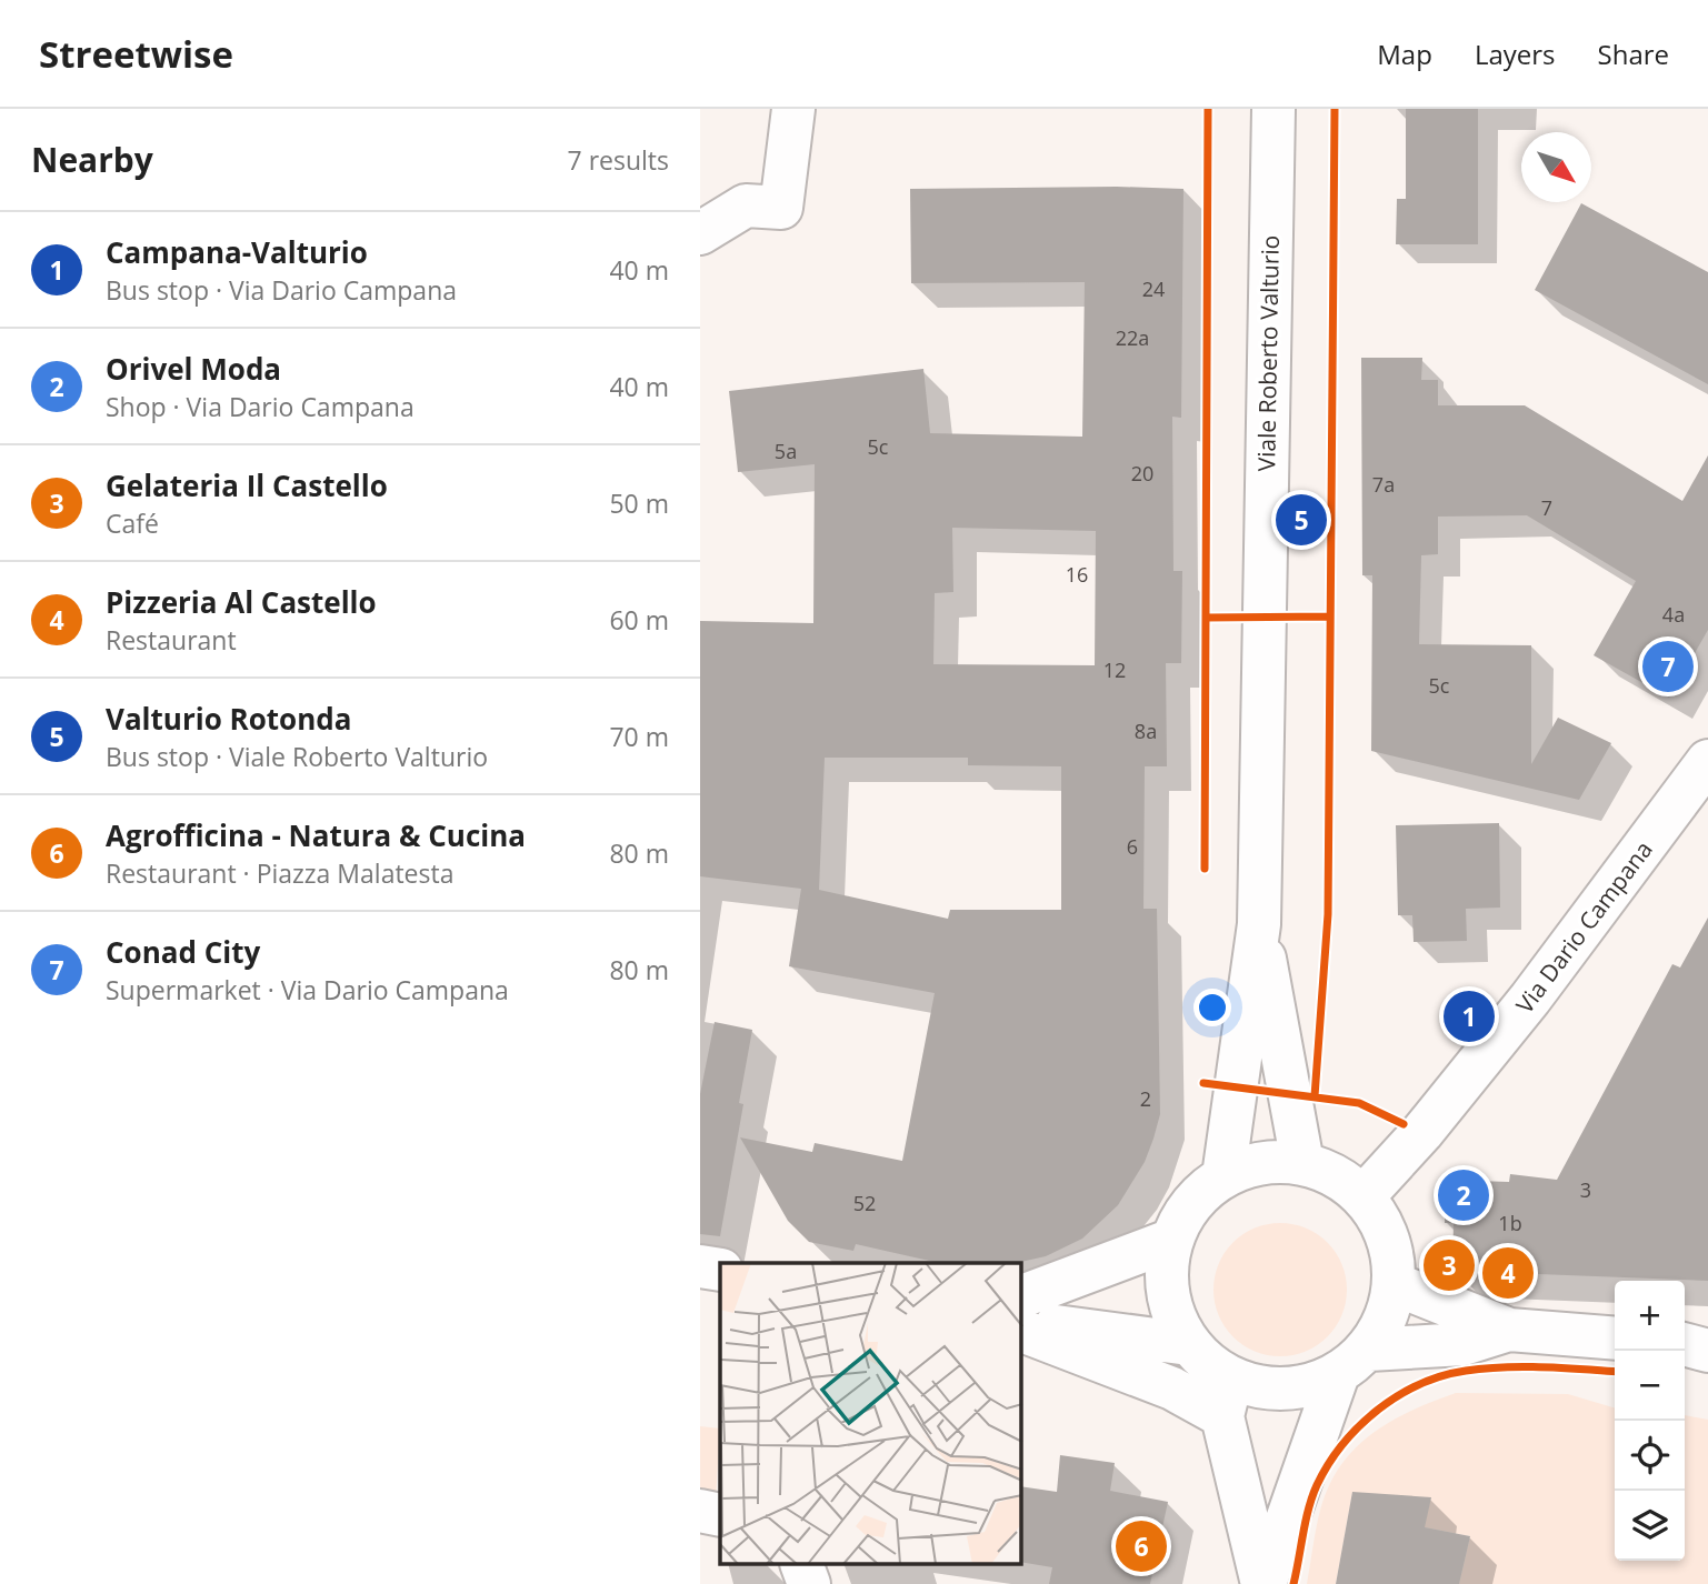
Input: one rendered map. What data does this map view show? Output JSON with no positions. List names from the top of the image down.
{
  "streets": {
    "street": ["Viale Roberto Valturio", "Via Dario Campana"]
  },
  "crossings": [
    ["Viale Roberto Valturio", "Via Dario Campana"]
  ],
  "house_numbers": [
    "24",
    "22a",
    "5c",
    "5a",
    "20",
    "7a",
    "7",
    "16",
    "4a",
    "12",
    "5c",
    "8a",
    "6",
    "2",
    "3",
    "52",
    "1b"
  ],
  "north": "bottom right",
  "page": {
    "header": "Streetwise",
    "nav": ["Map", "Layers", "Share"],
    "heading": ["Nearby", "7 results"],
    "list": [
      {
        "mark": "1",
        "name": "Campana-Valturio",
        "note": "Bus stop · Via Dario Campana",
        "value": "40 m"
      },
      {
        "mark": "2",
        "name": "Orivel Moda",
        "note": "Shop · Via Dario Campana",
        "value": "40 m"
      },
      {
        "mark": "3",
        "name": "Gelateria Il Castello",
        "note": "Café",
        "value": "50 m"
      },
      {
        "mark": "4",
        "name": "Pizzeria Al Castello",
        "note": "Restaurant",
        "value": "60 m"
      },
      {
        "mark": "5",
        "name": "Valturio Rotonda",
        "note": "Bus stop · Viale Roberto Valturio",
        "value": "70 m"
      },
      {
        "mark": "6",
        "name": "Agrofficina - Natura & Cucina",
        "note": "Restaurant · Piazza Malatesta",
        "value": "80 m"
      },
      {
        "mark": "7",
        "name": "Conad City",
        "note": "Supermarket · Via Dario Campana",
        "value": "80 m"
      }
    ],
    "pins": [
      "5",
      "7",
      "1",
      "2",
      "3",
      "4",
      "6"
    ],
    "map_buttons": ["+", "−"]
  }
}
